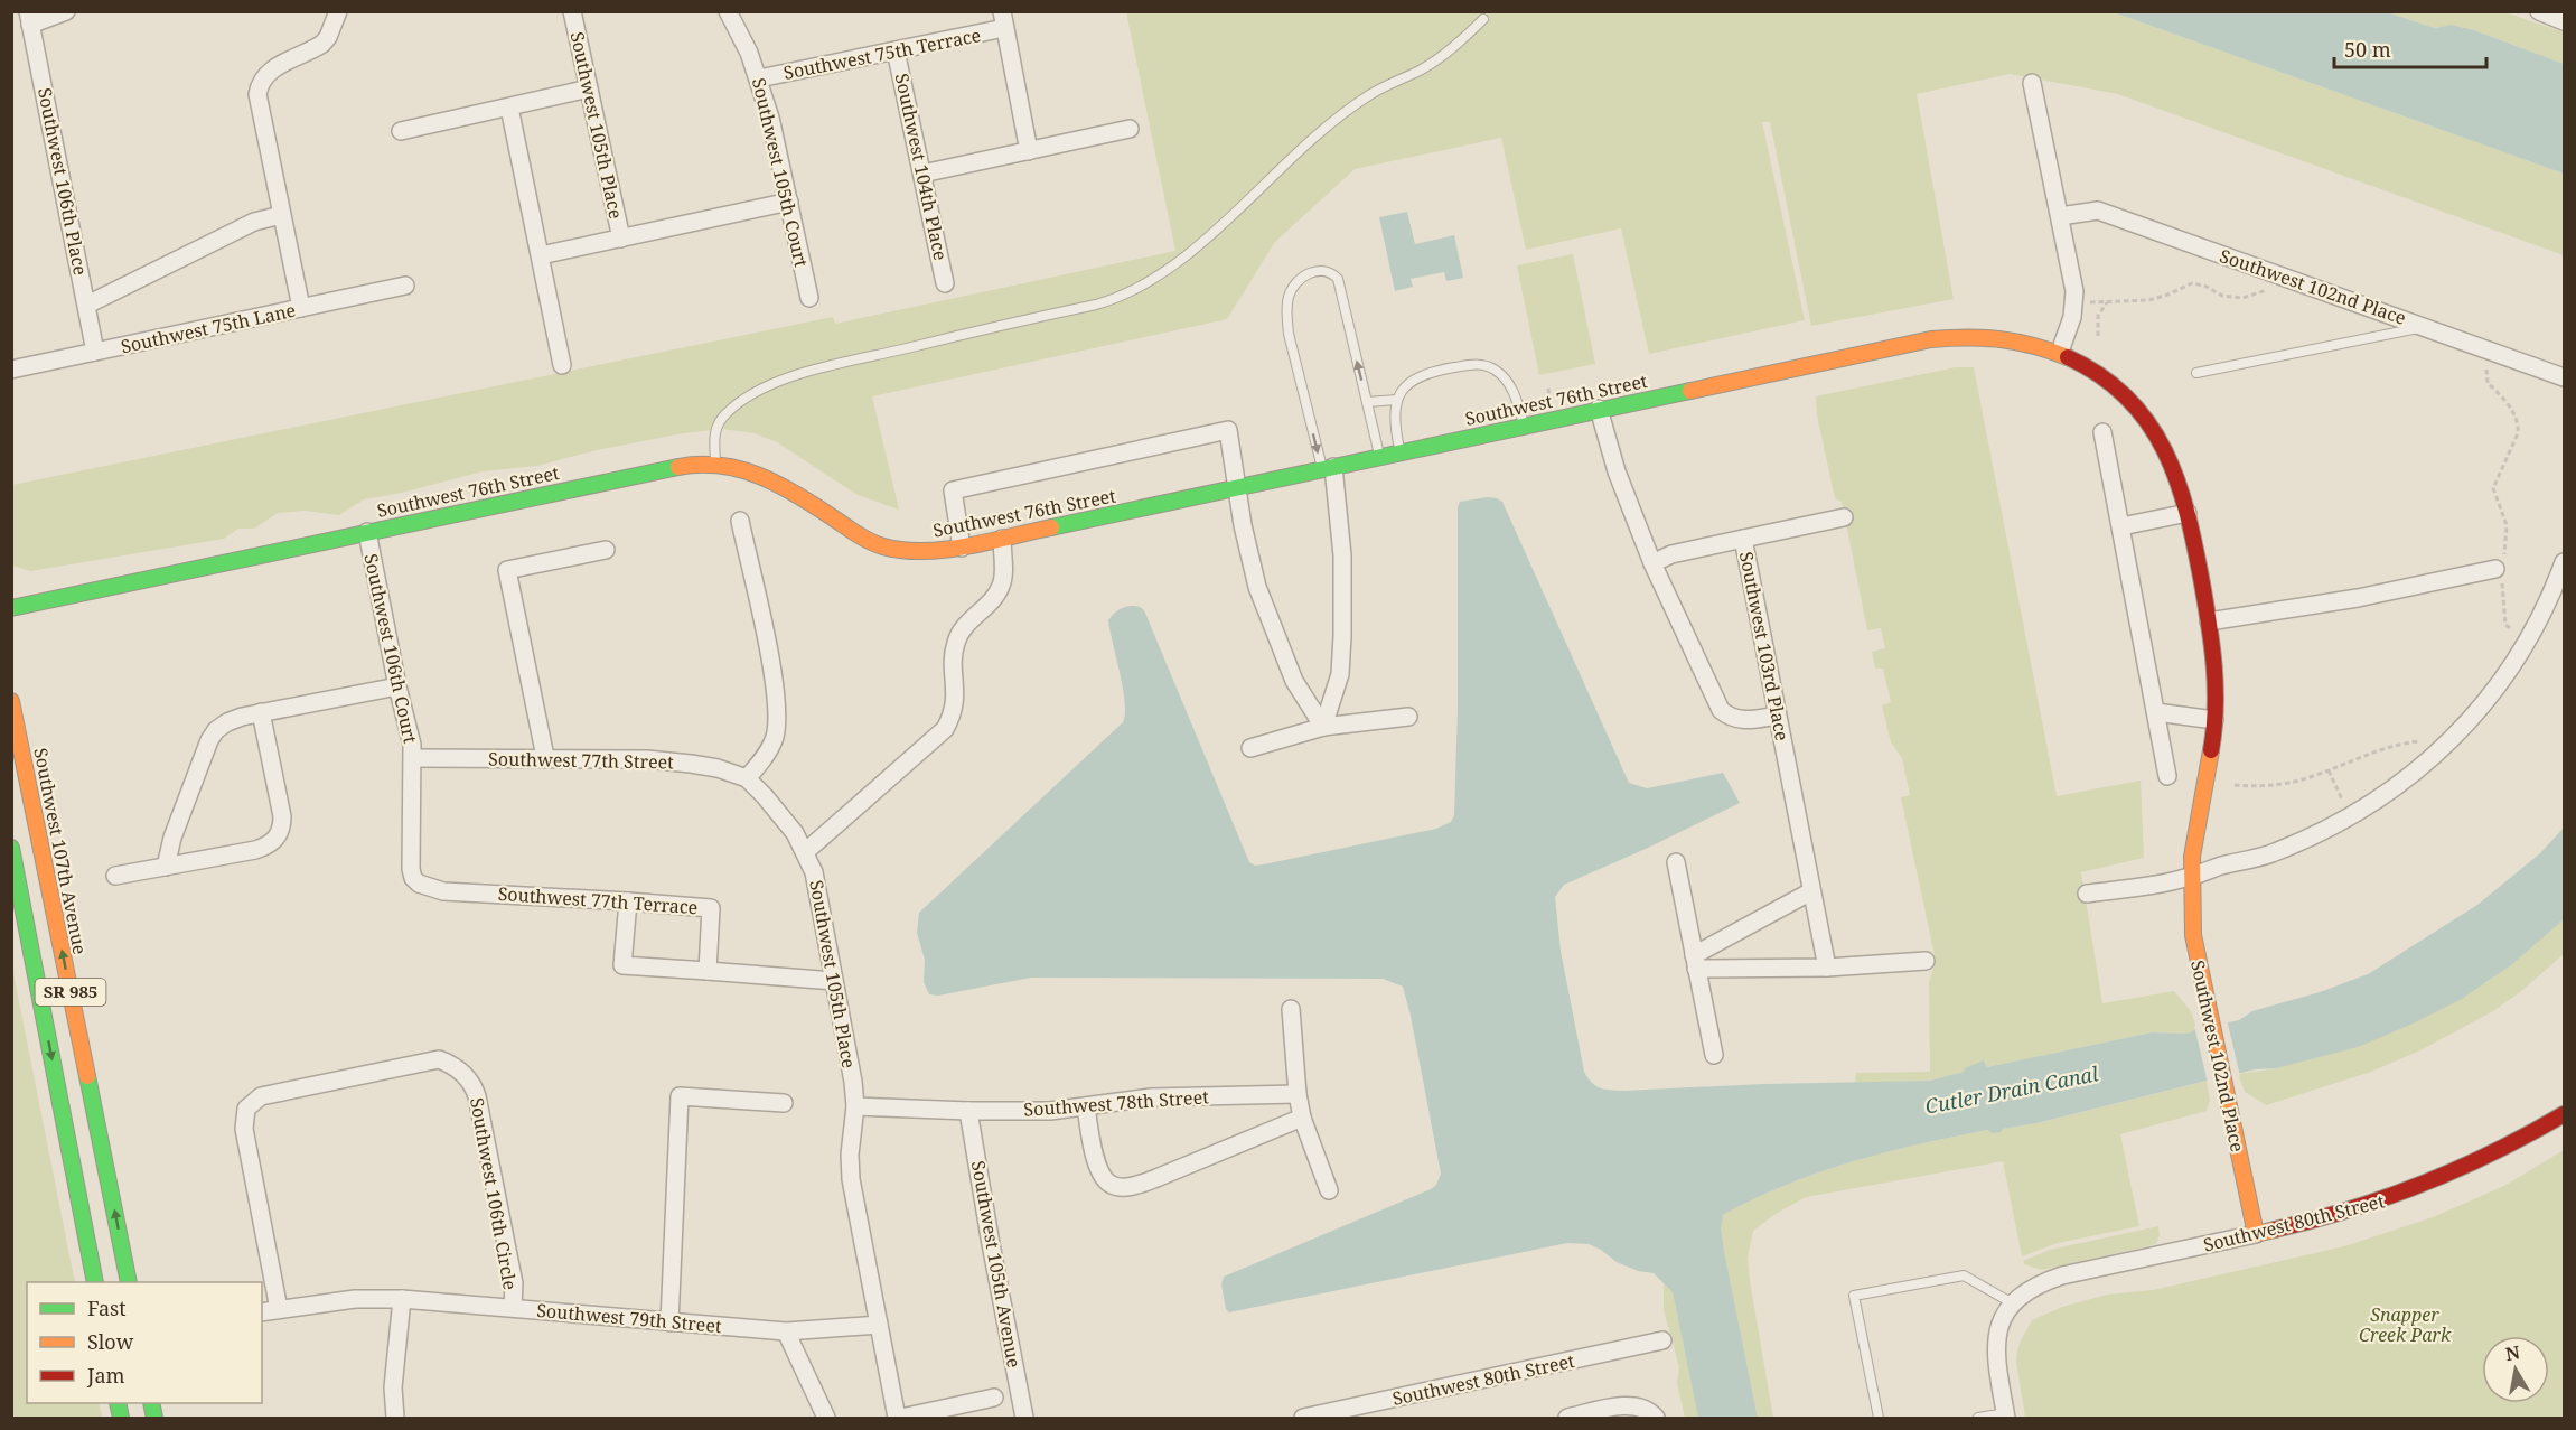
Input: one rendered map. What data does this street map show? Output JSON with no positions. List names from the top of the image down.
{
  "streets": {
    "street": [
      "Southwest 75th Terrace",
      "Southwest 105th Place",
      "Southwest 104th Place",
      "Southwest 105th Court",
      "Southwest 106th Place",
      "Southwest 102nd Place",
      "Southwest 75th Lane",
      "Southwest 76th Street",
      "Southwest 103rd Place",
      "Southwest 106th Court",
      "Southwest 77th Street",
      "Southwest 107th Avenue",
      "Southwest 77th Terrace",
      "SR 985",
      "Southwest 78th Street",
      "Southwest 106th Circle",
      "Southwest 80th Street",
      "Southwest 105th Avenue",
      "Southwest 79th Street"
    ]
  },
  "crossings": [
    ["Southwest 75th Terrace", "Southwest 104th Place"],
    ["Southwest 75th Terrace", "Southwest 105th Court"],
    ["Southwest 105th Place", "Southwest 77th Street"],
    ["Southwest 105th Place", "Southwest 78th Street"],
    ["Southwest 105th Place", "Southwest 79th Street"],
    ["Southwest 106th Place", "Southwest 75th Lane"],
    ["Southwest 102nd Place", "Southwest 76th Street"],
    ["Southwest 102nd Place", "Southwest 80th Street"],
    ["Southwest 76th Street", "Southwest 106th Court"],
    ["Southwest 106th Court", "Southwest 77th Street"],
    ["Southwest 106th Court", "Southwest 77th Terrace"],
    ["Southwest 78th Street", "Southwest 105th Avenue"],
    ["Southwest 106th Circle", "Southwest 79th Street"]
  ],
  "water": ["Cutler Drain Canal"],
  "parks": ["Snapper Creek Park"],
  "legend": ["Fast", "Slow", "Jam"],
  "scale_bar": "50 m",
  "north": "top"
}
